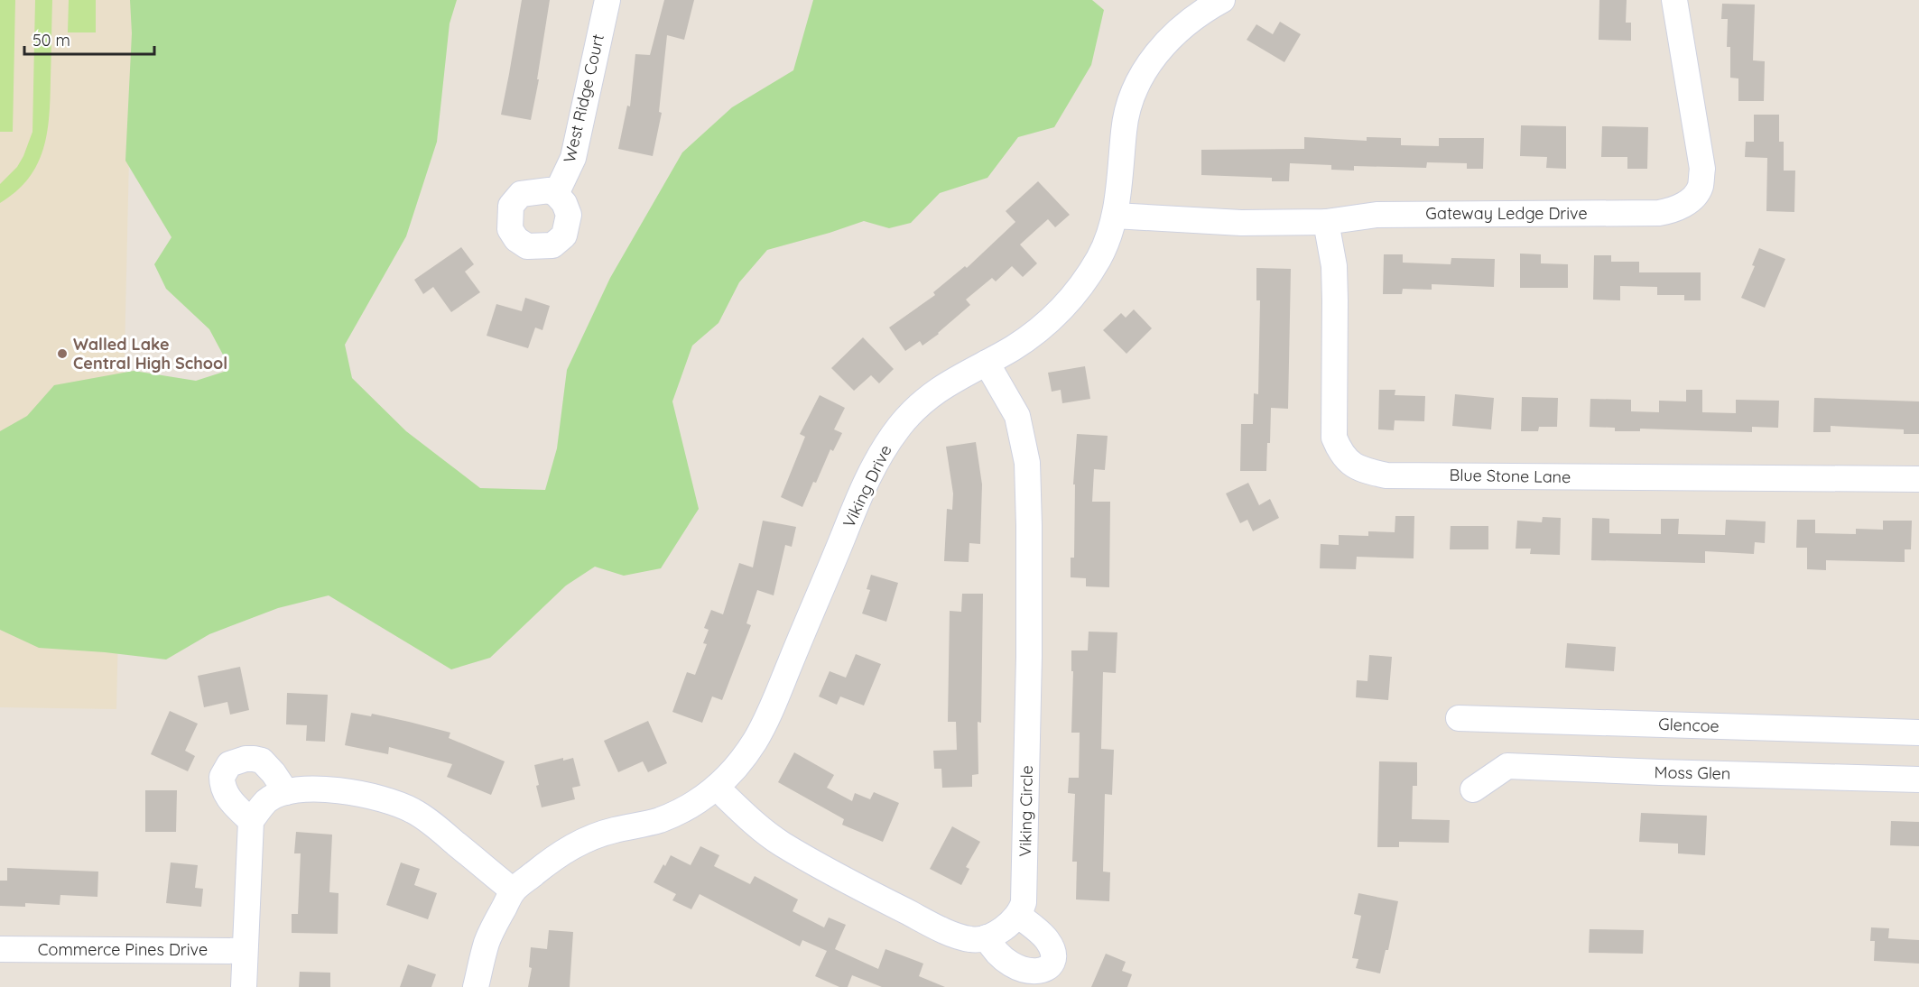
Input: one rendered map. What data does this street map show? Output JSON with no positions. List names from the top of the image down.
{
  "streets": {
    "street": [
      "West Ridge Court",
      "Gateway Ledge Drive",
      "Blue Stone Lane",
      "Viking Drive",
      "Glencoe",
      "Moss Glen",
      "Viking Circle",
      "Commerce Pines Drive"
    ]
  },
  "crossings": [
    ["Gateway Ledge Drive", "Blue Stone Lane"],
    ["Gateway Ledge Drive", "Viking Drive"],
    ["Viking Drive", "Viking Circle"]
  ],
  "places": ["Walled Lake Central High School"],
  "scale_bar": "50 m"
}
